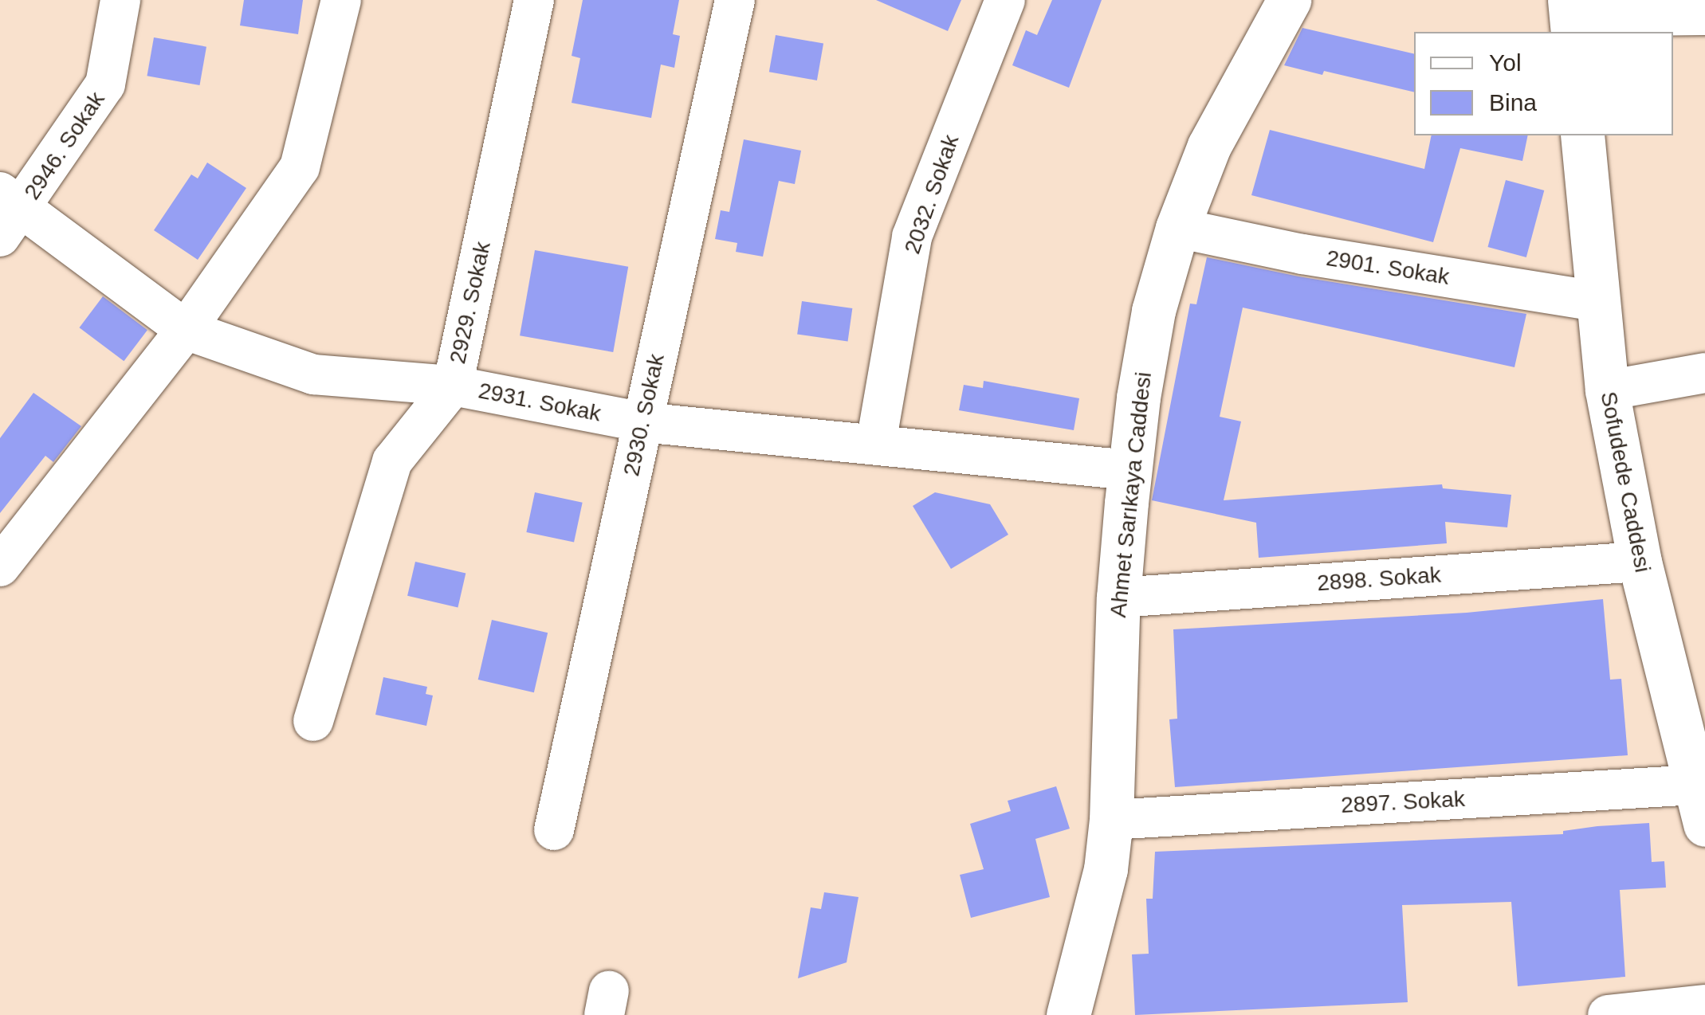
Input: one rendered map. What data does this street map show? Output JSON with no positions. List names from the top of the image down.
{
  "streets": {
    "main road": ["Sofudede Caddesi", "Ahmet Sarıkaya Caddesi"],
    "street": [
      "2946. Sokak",
      "2032. Sokak",
      "2901. Sokak",
      "2929. Sokak",
      "2931. Sokak",
      "2930. Sokak",
      "2898. Sokak",
      "2897. Sokak"
    ]
  },
  "crossings": [
    ["2946. Sokak", "2931. Sokak"],
    ["2032. Sokak", "2931. Sokak"],
    ["2901. Sokak", "Sofudede Caddesi"],
    ["2901. Sokak", "Ahmet Sarıkaya Caddesi"],
    ["2929. Sokak", "2931. Sokak"],
    ["2931. Sokak", "2930. Sokak"],
    ["2931. Sokak", "Ahmet Sarıkaya Caddesi"],
    ["Sofudede Caddesi", "2898. Sokak"],
    ["Sofudede Caddesi", "2897. Sokak"],
    ["Ahmet Sarıkaya Caddesi", "2898. Sokak"],
    ["Ahmet Sarıkaya Caddesi", "2897. Sokak"]
  ],
  "legend": ["Yol", "Bina"]
}
